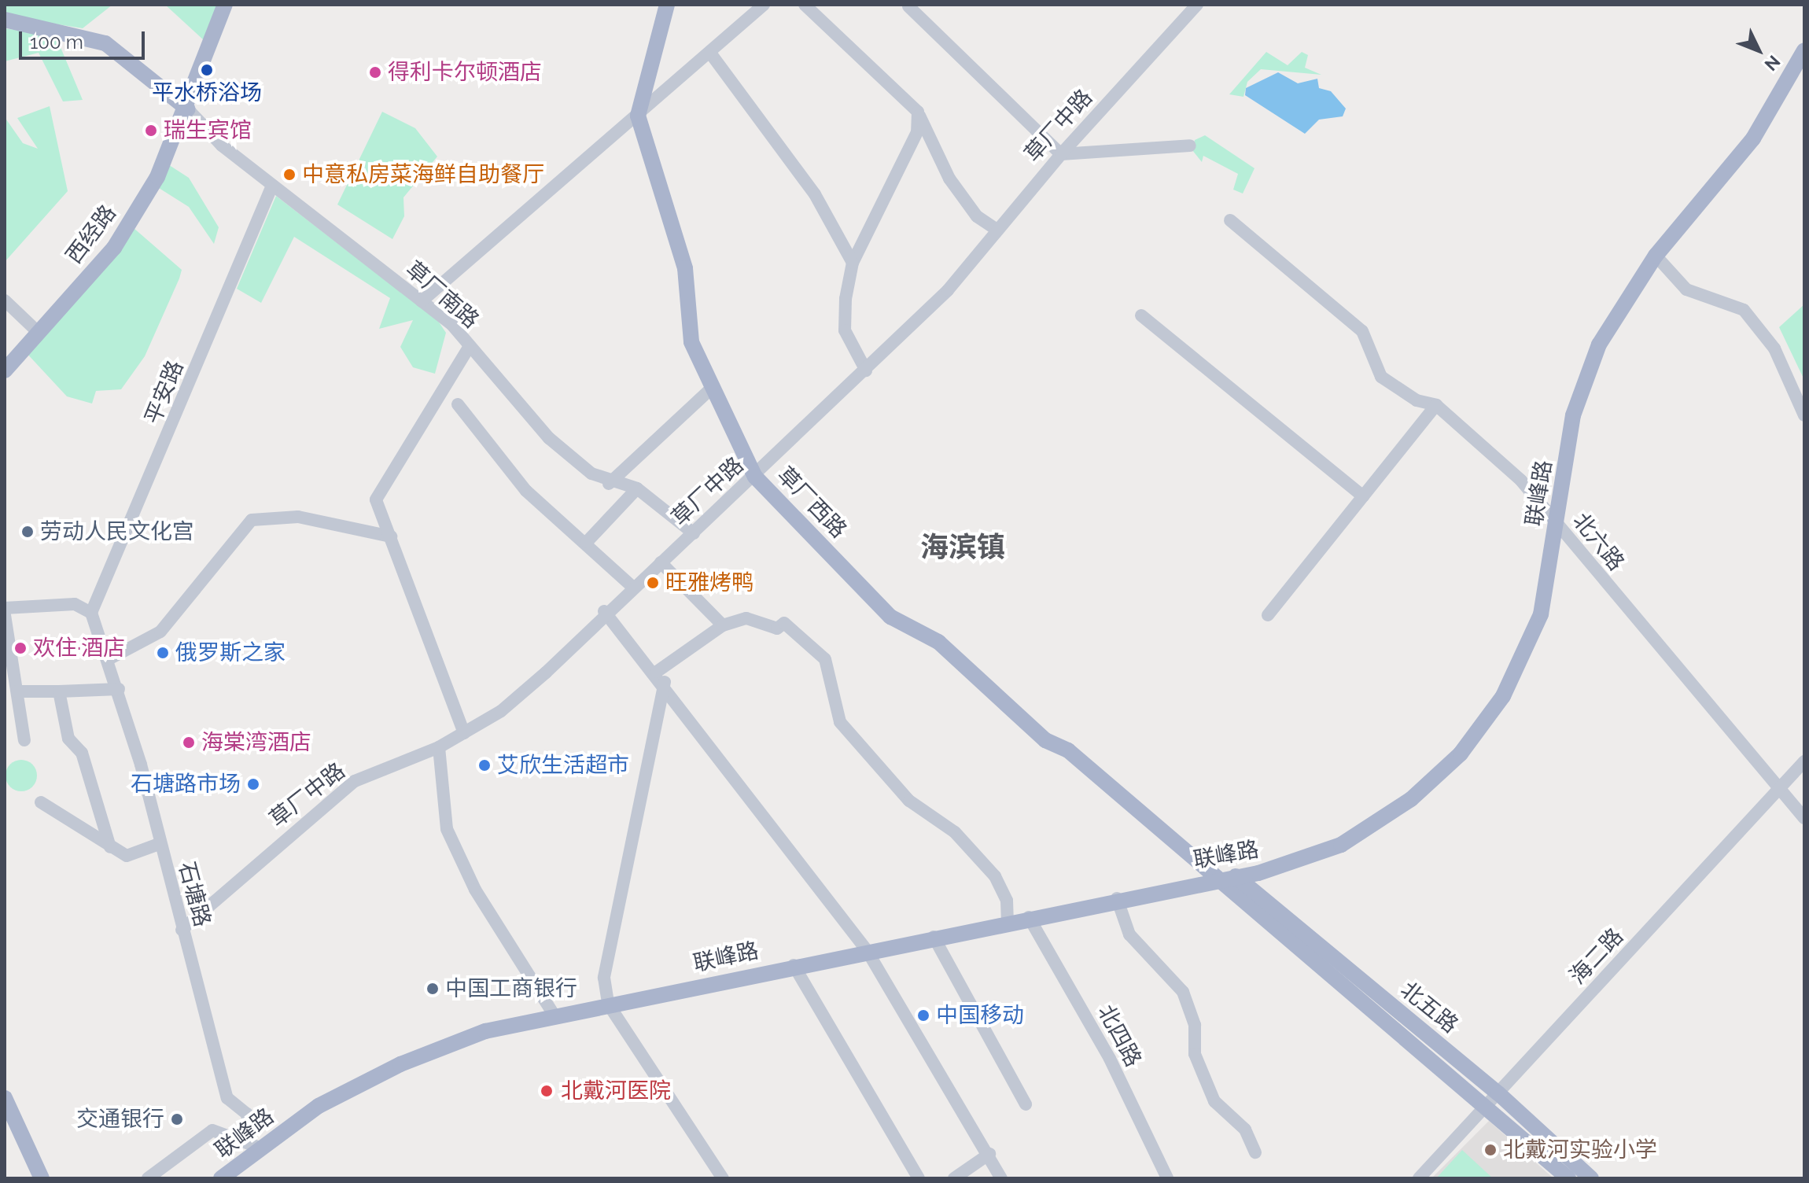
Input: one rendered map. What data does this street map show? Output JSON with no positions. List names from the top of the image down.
{
  "streets": {
    "main road": [
      "西经路",
      "联峰路",
      "草厂西路",
      "北五路"
    ],
    "street": [
      "草厂中路",
      "草厂南路",
      "平安路",
      "北六路",
      "石塘路",
      "海二路",
      "北四路"
    ]
  },
  "crossings": [
    ["草厂中路", "草厂南路"],
    ["草厂中路", "草厂西路"],
    ["草厂中路", "石塘路"],
    ["西经路", "草厂南路"],
    ["草厂南路", "平安路"],
    ["平安路", "石塘路"],
    ["联峰路", "草厂西路"],
    ["联峰路", "北六路"],
    ["联峰路", "北五路"],
    ["联峰路", "北四路"],
    ["草厂西路", "北五路"],
    ["北六路", "海二路"],
    ["海二路", "北五路"]
  ],
  "districts": ["海滨镇"],
  "places": [
    "平水桥浴场",
    "得利卡尔顿酒店",
    "瑞生宾馆",
    "中意私房菜海鲜自助餐厅",
    "劳动人民文化宫",
    "旺雅烤鸭",
    "欢住·酒店",
    "俄罗斯之家",
    "海棠湾酒店",
    "艾欣生活超市",
    "石塘路市场",
    "中国工商银行",
    "中国移动",
    "北戴河医院",
    "交通银行",
    "北戴河实验小学"
  ],
  "scale_bar": "100 m",
  "north": "bottom right"
}
